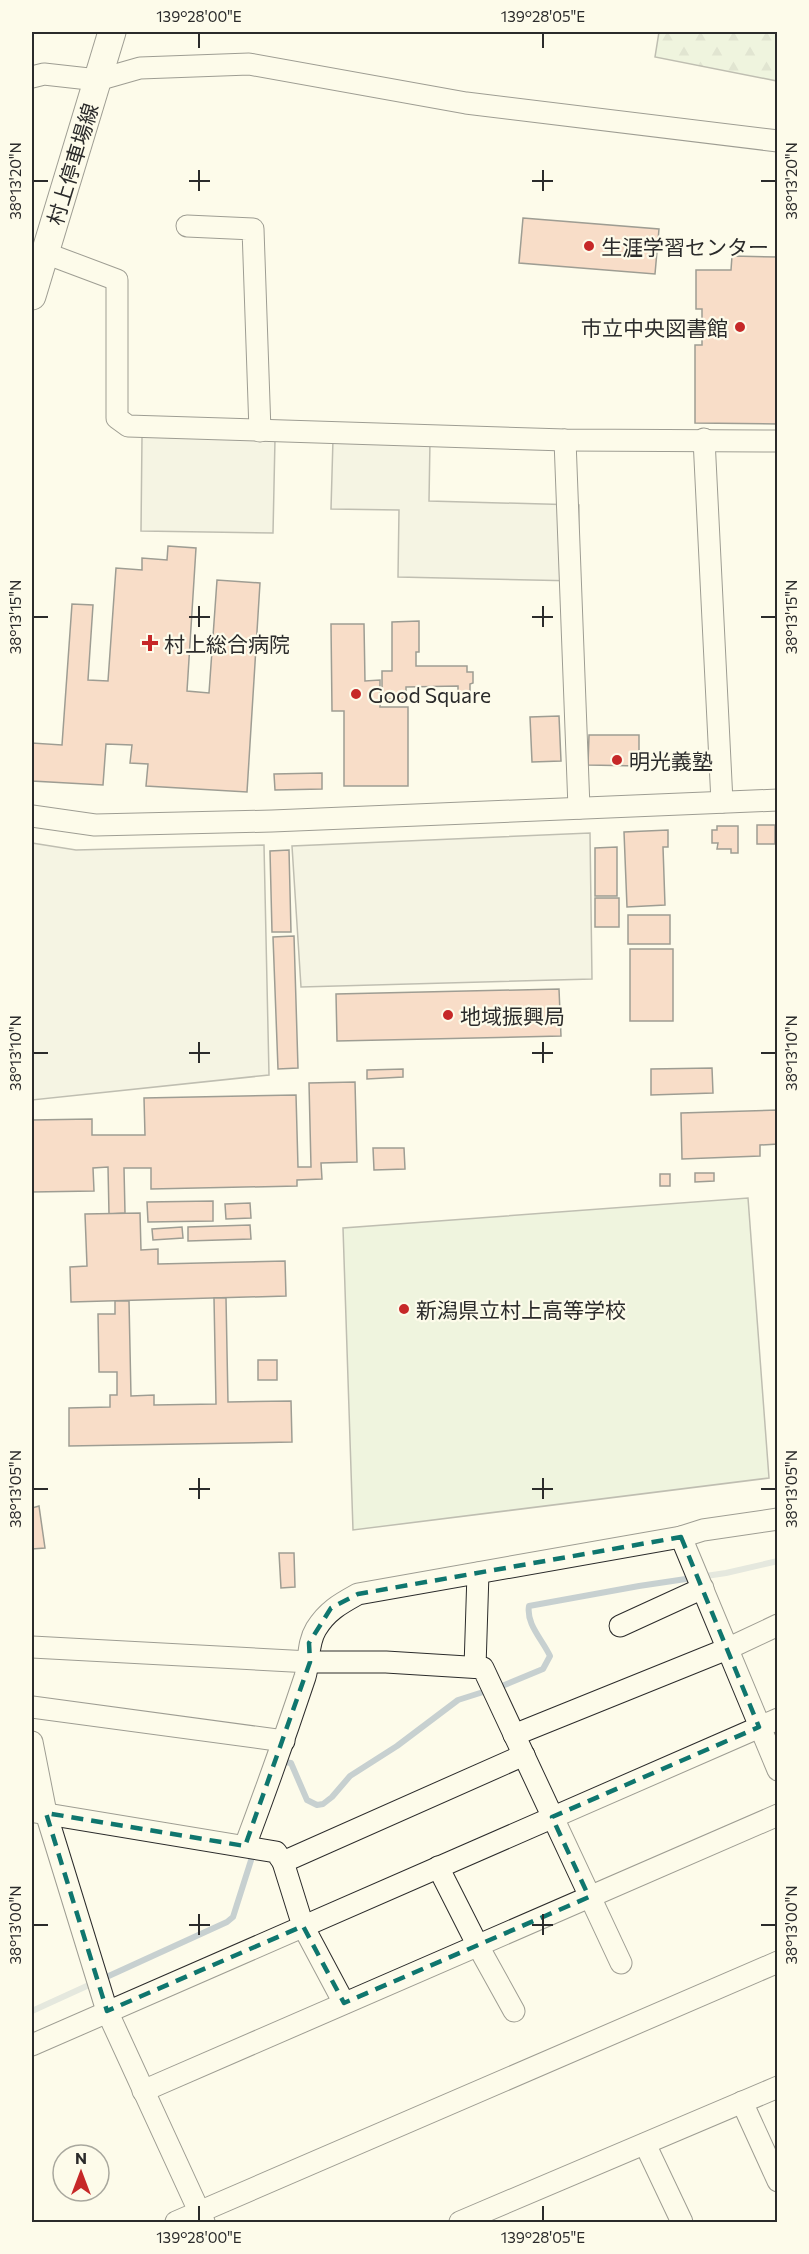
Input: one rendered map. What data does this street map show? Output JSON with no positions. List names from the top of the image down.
{
  "streets": {
    "main road": ["村上停車場線"]
  },
  "places": {
    "other": [
      "生涯学習センター",
      "市立中央図書館",
      "Good Square",
      "明光義塾",
      "地域振興局",
      "新潟県立村上高等学校"
    ],
    "health": ["村上総合病院"]
  },
  "north": "top",
  "coordinates": [
    "139°28'00\"E",
    "139°28'05\"E",
    "38°13'20\"N",
    "38°13'15\"N",
    "38°13'10\"N",
    "38°13'05\"N",
    "38°13'00\"N"
  ]
}
